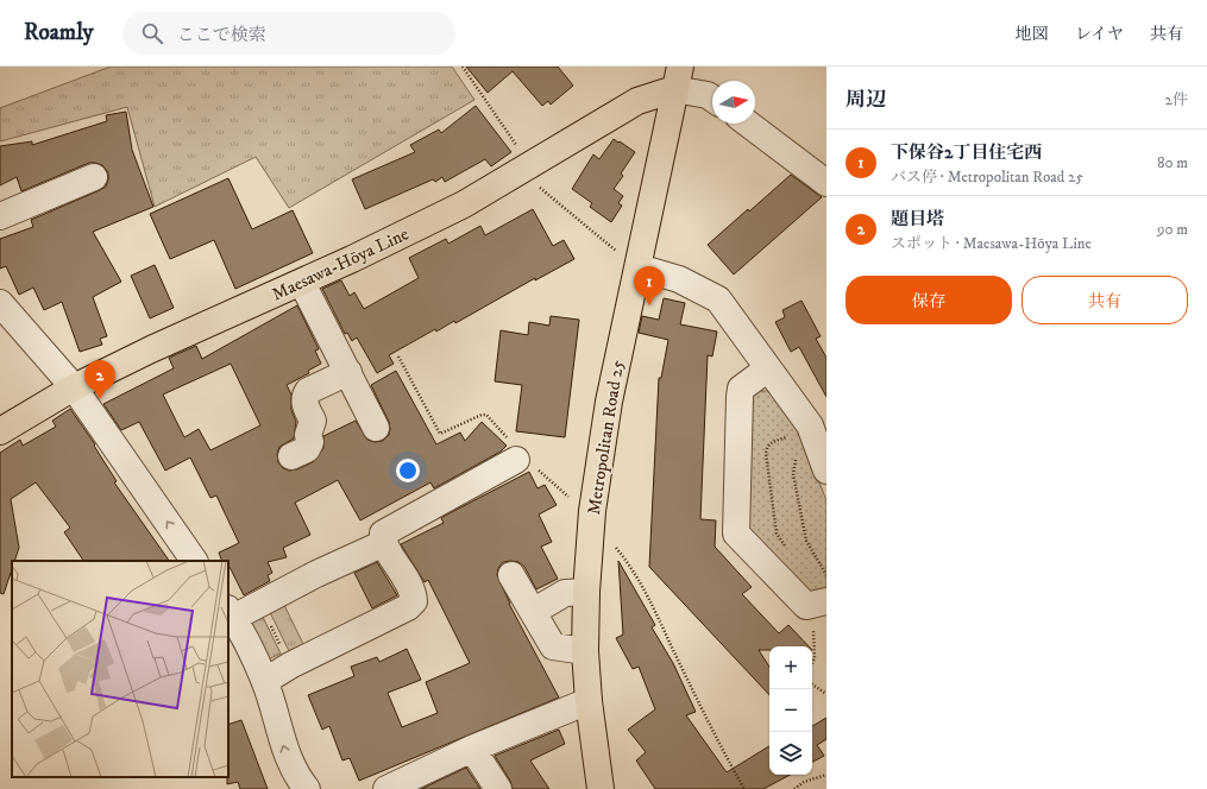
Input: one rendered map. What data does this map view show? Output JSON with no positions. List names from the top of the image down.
{
  "streets": {
    "main road": ["Maesawa-Hōya Line", "Metropolitan Road 25"]
  },
  "crossings": [
    ["Maesawa-Hōya Line", "Metropolitan Road 25"]
  ],
  "north": "right",
  "page": {
    "header": "Roamly",
    "search": "ここで検索",
    "nav": ["地図", "レイヤ", "共有"],
    "heading": ["周辺", "2件"],
    "list": [
      {
        "mark": "1",
        "name": "下保谷2丁目住宅西",
        "note": "バス停 · Metropolitan Road 25",
        "value": "80 m"
      },
      {
        "mark": "2",
        "name": "題目塔",
        "note": "スポット · Maesawa-Hōya Line",
        "value": "90 m"
      }
    ],
    "buttons": ["保存", "共有"],
    "pins": ["1", "2"],
    "map_buttons": ["+", "−"]
  }
}
